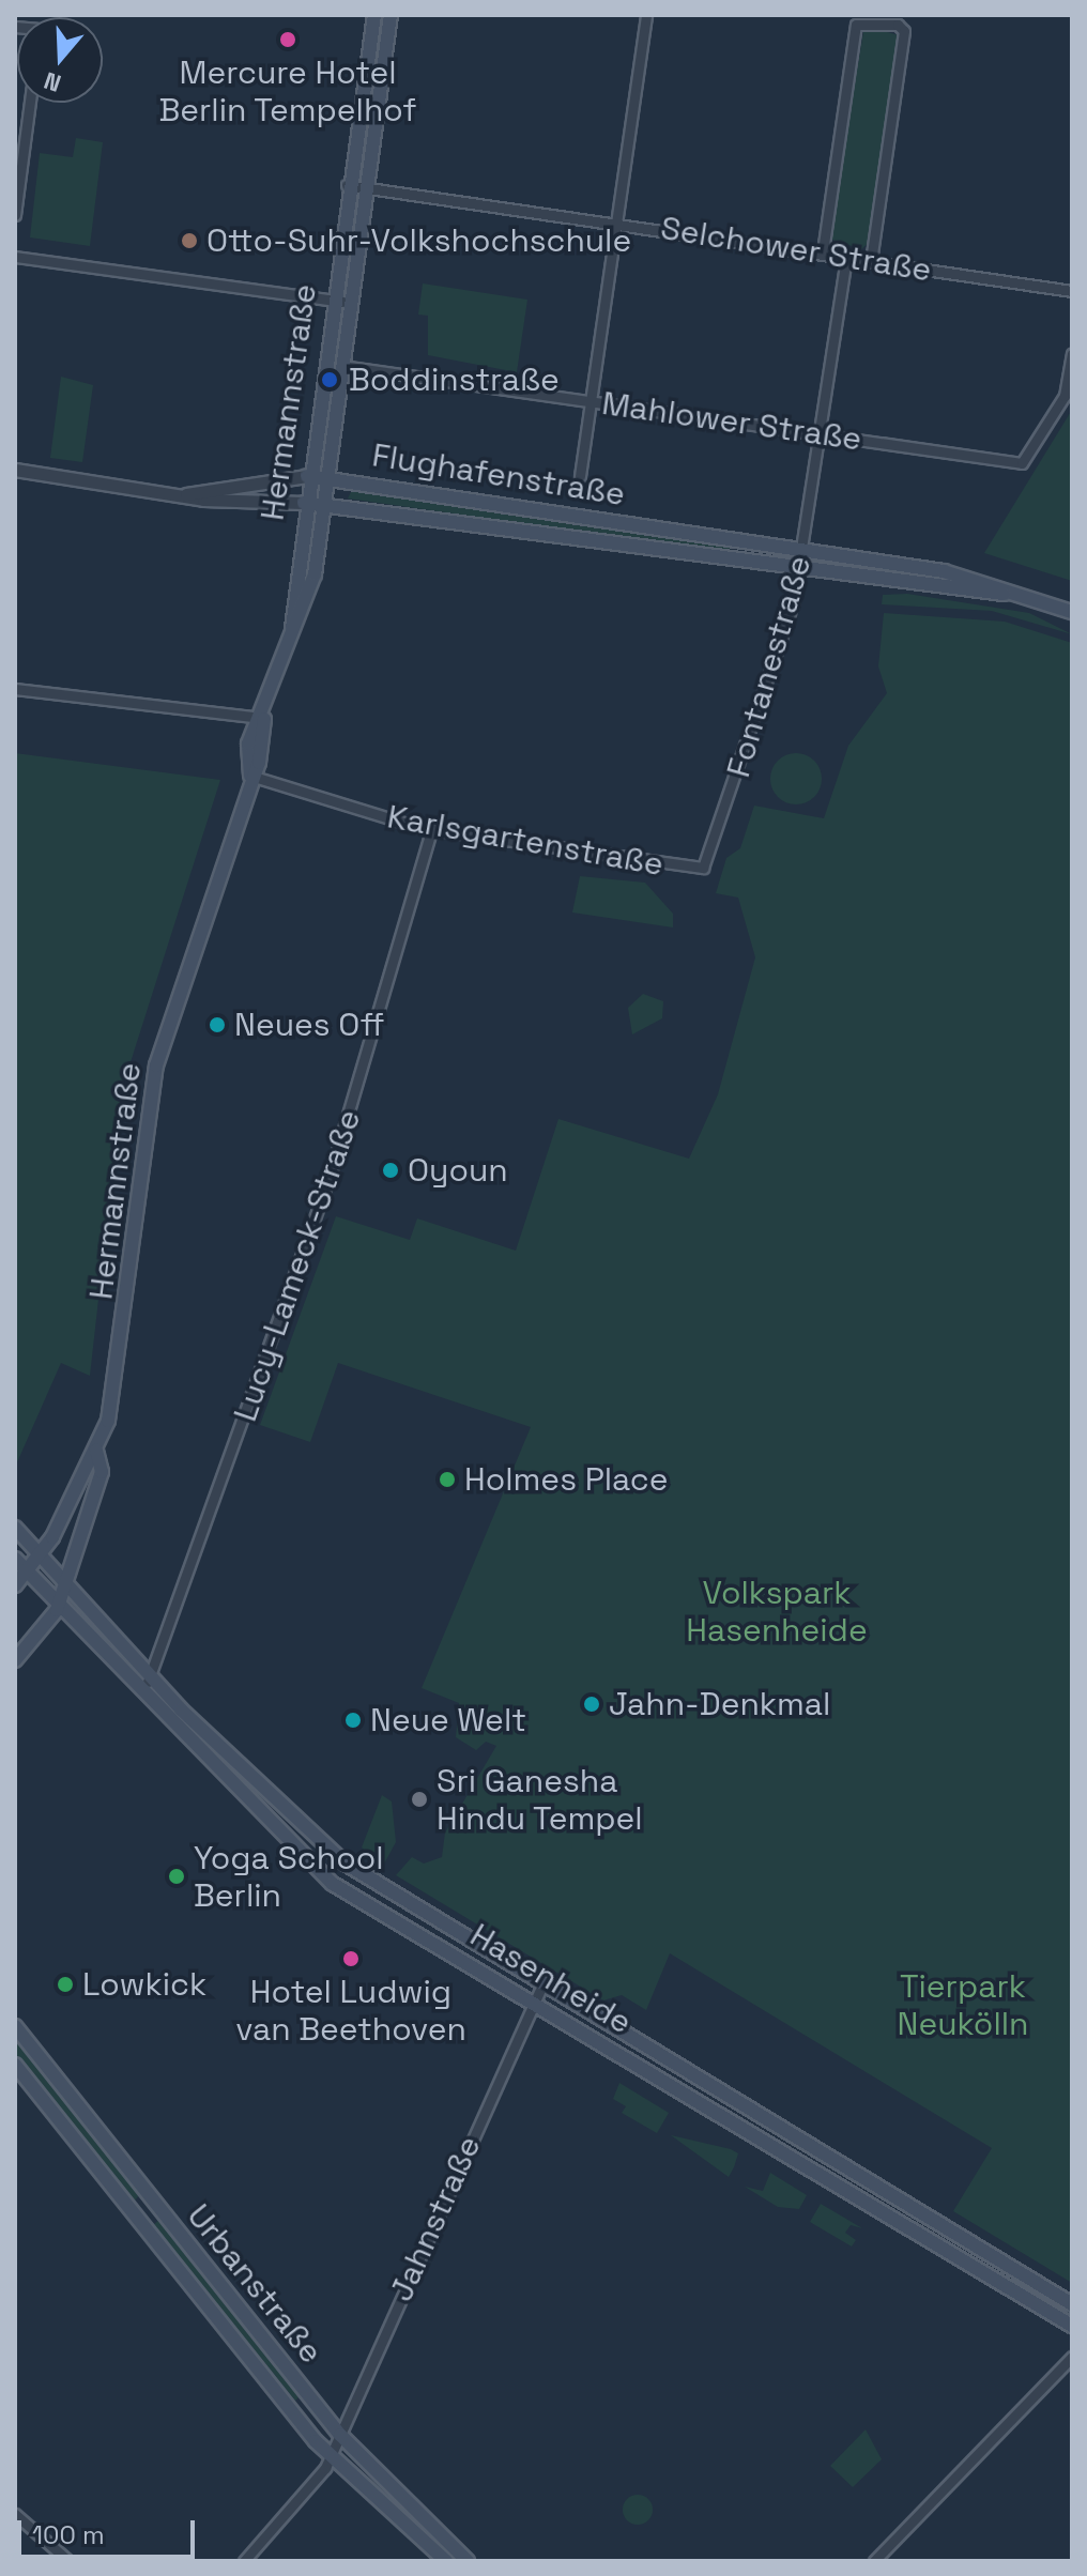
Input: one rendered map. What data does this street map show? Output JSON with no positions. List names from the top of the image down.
{
  "streets": {
    "main road": [
      "Hermannstraße",
      "Flughafenstraße",
      "Hasenheide",
      "Urbanstraße"
    ],
    "street": [
      "Selchower Straße",
      "Mahlower Straße",
      "Fontanestraße",
      "Karlsgartenstraße",
      "Lucy-Lameck-Straße",
      "Jahnstraße"
    ]
  },
  "crossings": [
    ["Selchower Straße", "Hermannstraße"],
    ["Selchower Straße", "Fontanestraße"],
    ["Hermannstraße", "Mahlower Straße"],
    ["Hermannstraße", "Flughafenstraße"],
    ["Hermannstraße", "Karlsgartenstraße"],
    ["Hermannstraße", "Hasenheide"],
    ["Mahlower Straße", "Fontanestraße"],
    ["Flughafenstraße", "Fontanestraße"],
    ["Fontanestraße", "Karlsgartenstraße"],
    ["Karlsgartenstraße", "Lucy-Lameck-Straße"],
    ["Lucy-Lameck-Straße", "Hasenheide"],
    ["Hasenheide", "Jahnstraße"],
    ["Jahnstraße", "Urbanstraße"]
  ],
  "parks": ["Volkspark Hasenheide", "Tierpark Neukölln"],
  "places": [
    "Mercure Hotel Berlin Tempelhof",
    "Otto-Suhr-Volkshochschule",
    "Boddinstraße",
    "Neues Off",
    "Oyoun",
    "Holmes Place",
    "Jahn-Denkmal",
    "Neue Welt",
    "Sri Ganesha Hindu Tempel",
    "Yoga School Berlin",
    "Hotel Ludwig van Beethoven",
    "Lowkick"
  ],
  "scale_bar": "100 m",
  "north": "bottom"
}
